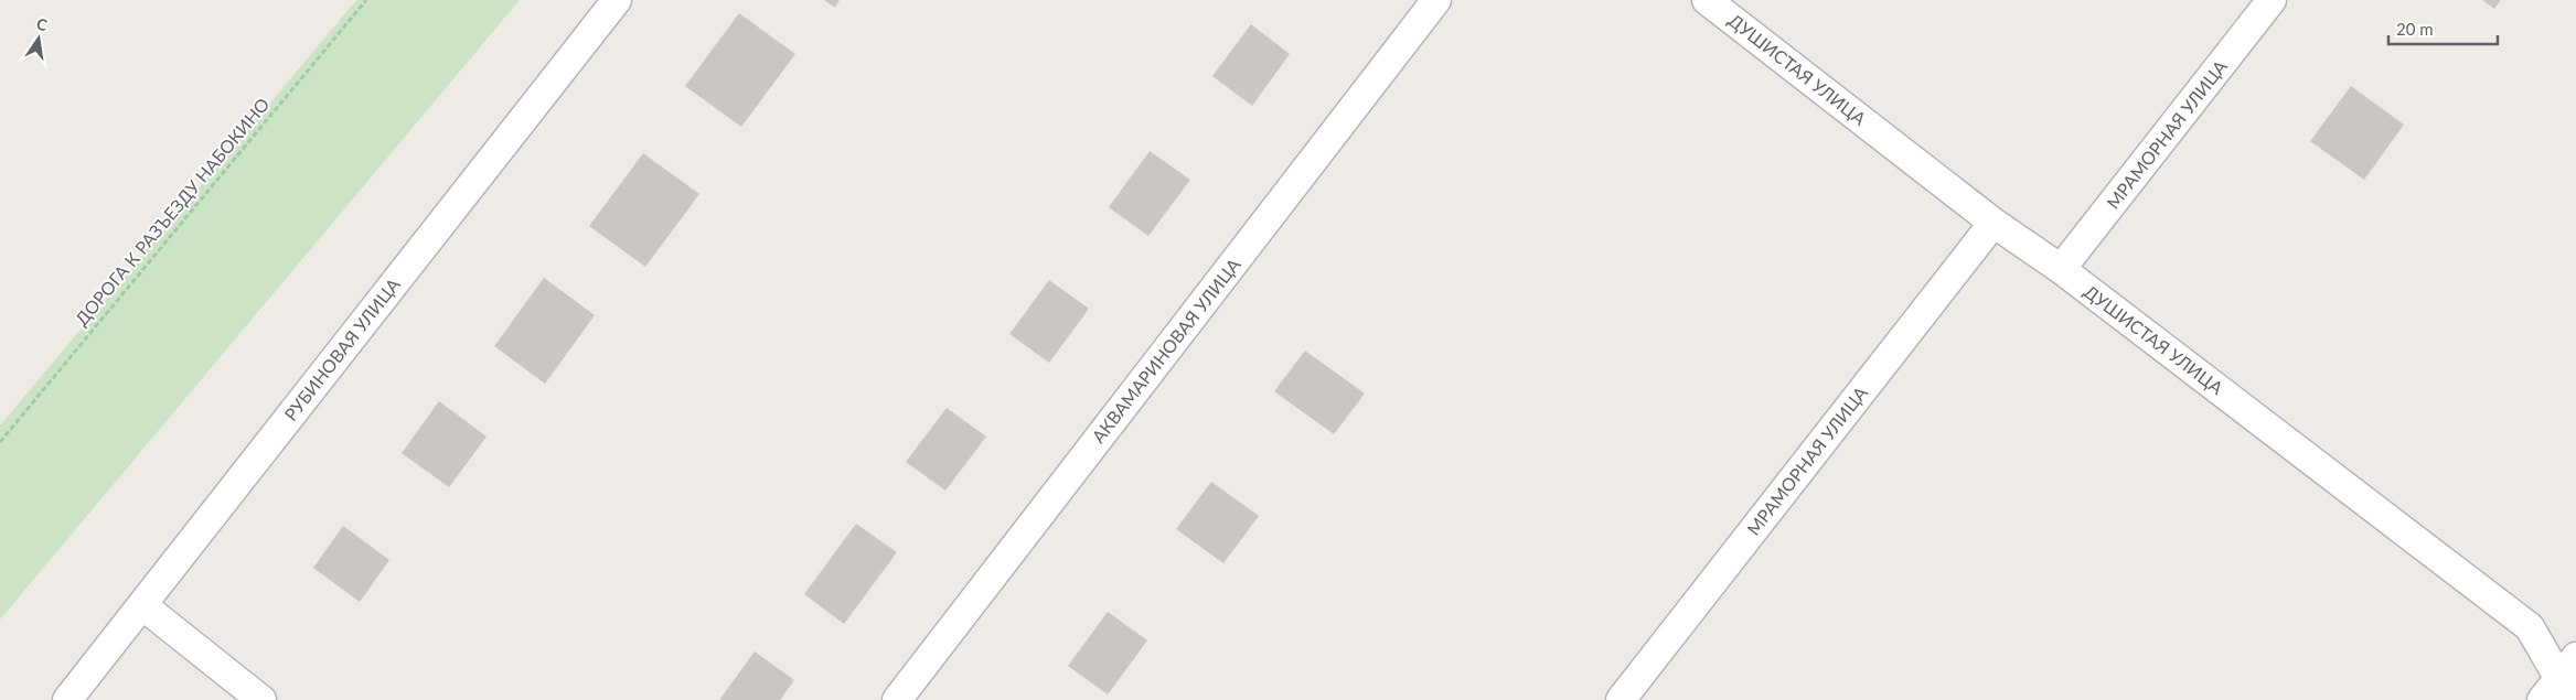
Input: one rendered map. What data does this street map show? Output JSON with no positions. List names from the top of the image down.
{
  "streets": {
    "street": [
      "ДУШИСТАЯ УЛИЦА",
      "МРАМОРНАЯ УЛИЦА",
      "РУБИНОВАЯ УЛИЦА",
      "АКВАМАРИНОВАЯ УЛИЦА"
    ],
    "path": ["ДОРОГА К РАЗЪЕЗДУ НАБОКИНО"]
  },
  "crossings": [
    ["ДУШИСТАЯ УЛИЦА", "МРАМОРНАЯ УЛИЦА"]
  ],
  "scale_bar": "20 m",
  "north": "top"
}
